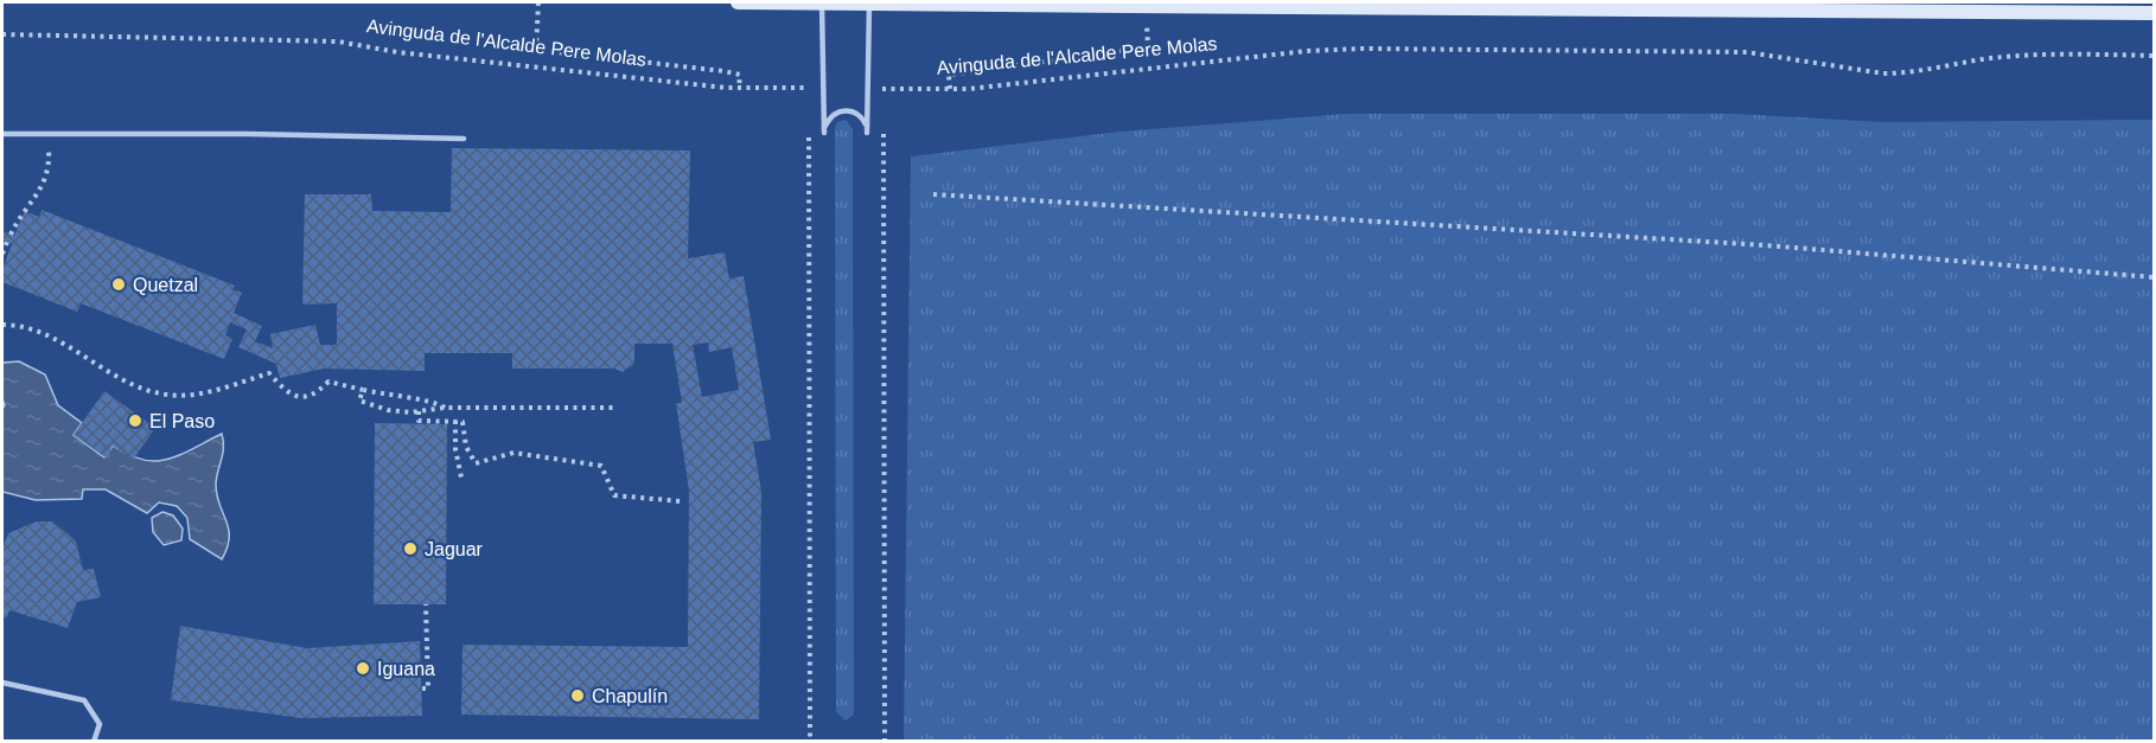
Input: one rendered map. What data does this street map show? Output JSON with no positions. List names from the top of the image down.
{
  "streets": {
    "street": ["Avinguda de l'Alcalde Pere Molas"]
  },
  "places": [
    "Quetzal",
    "El Paso",
    "Jaguar",
    "Iguana",
    "Chapulín"
  ]
}
